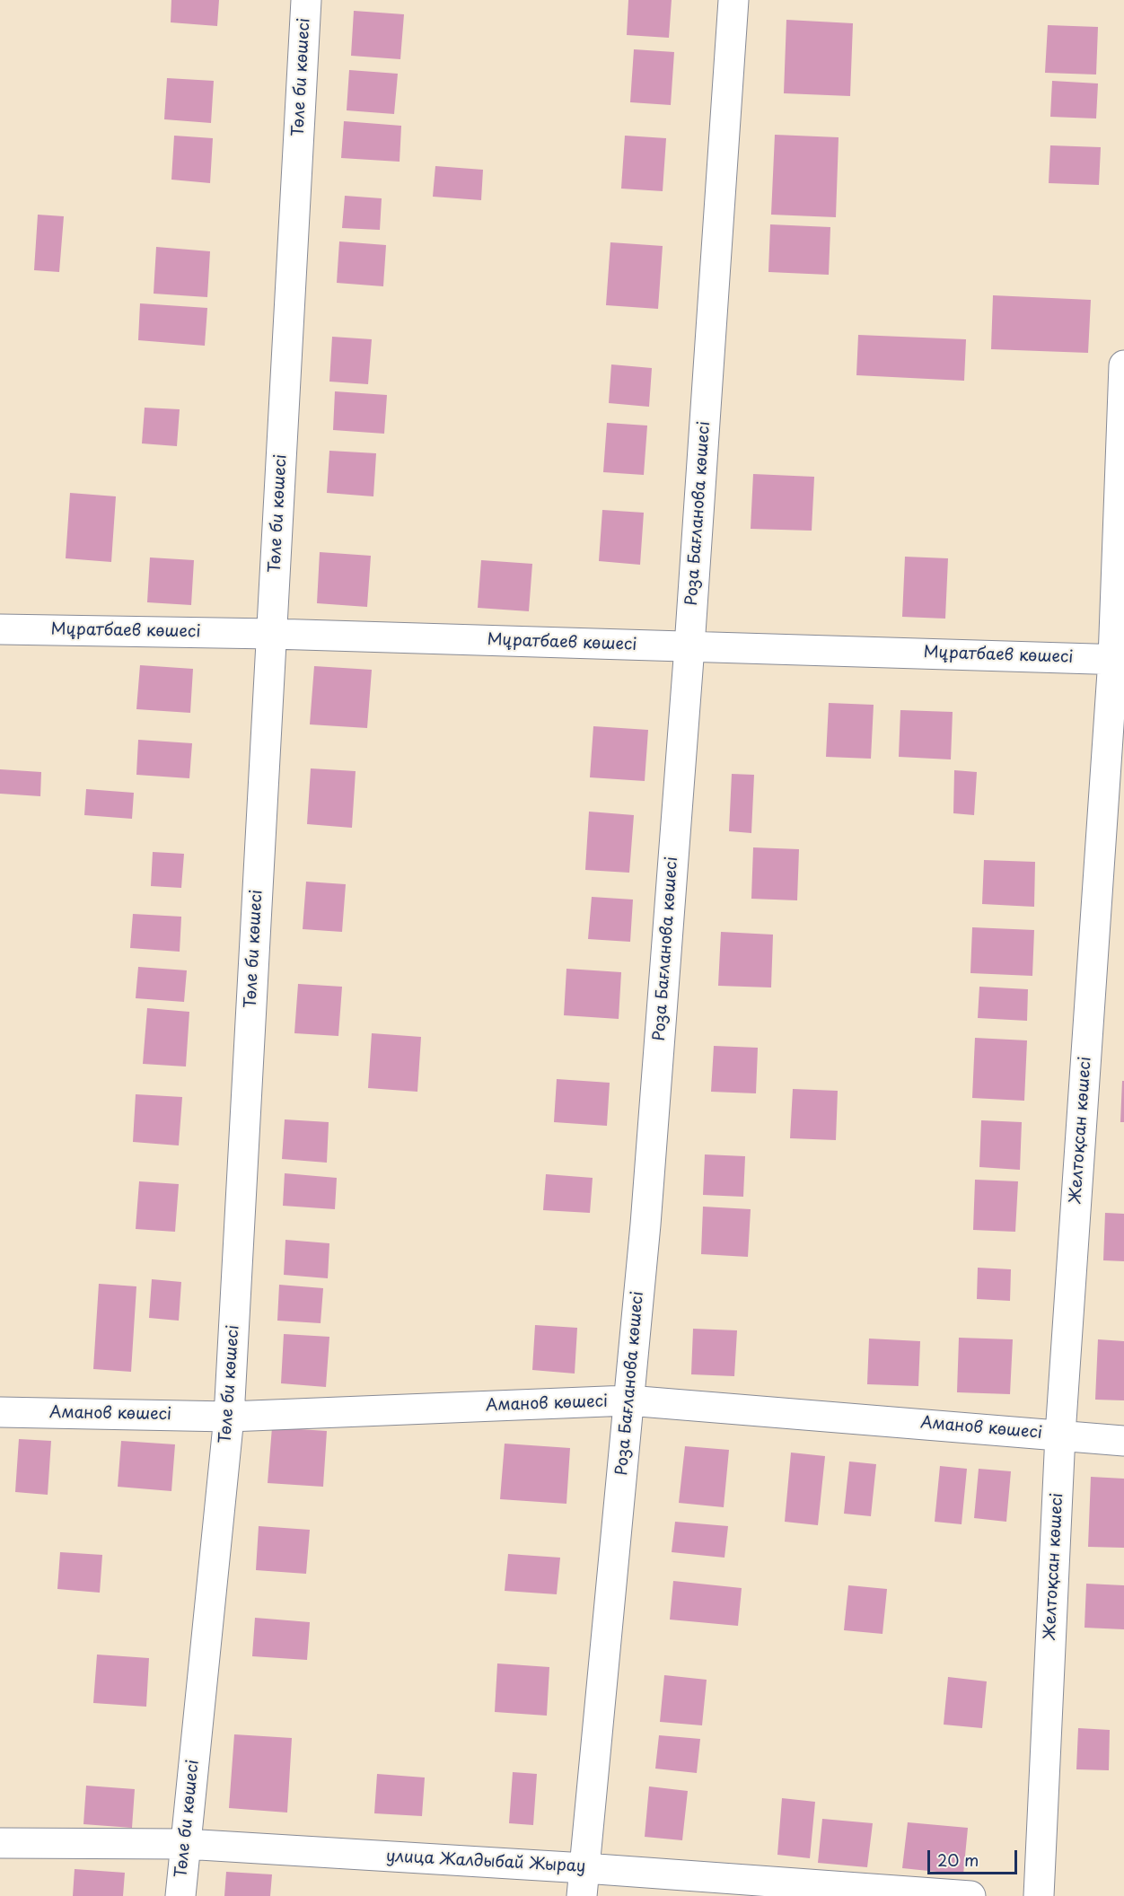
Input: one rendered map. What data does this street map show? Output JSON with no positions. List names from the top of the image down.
{
  "streets": {
    "street": [
      "Төле би көшесі",
      "Роза Бағланова көшесі",
      "Мұратбаев көшесі",
      "Желтоқсан көшесі",
      "Аманов көшесі",
      "улица Жалдыбай Жырау"
    ]
  },
  "crossings": [
    ["Төле би көшесі", "Мұратбаев көшесі"],
    ["Төле би көшесі", "Аманов көшесі"],
    ["Төле би көшесі", "улица Жалдыбай Жырау"],
    ["Роза Бағланова көшесі", "Мұратбаев көшесі"],
    ["Роза Бағланова көшесі", "Аманов көшесі"],
    ["Роза Бағланова көшесі", "улица Жалдыбай Жырау"],
    ["Мұратбаев көшесі", "Желтоқсан көшесі"],
    ["Желтоқсан көшесі", "Аманов көшесі"]
  ],
  "scale_bar": "20 m"
}
